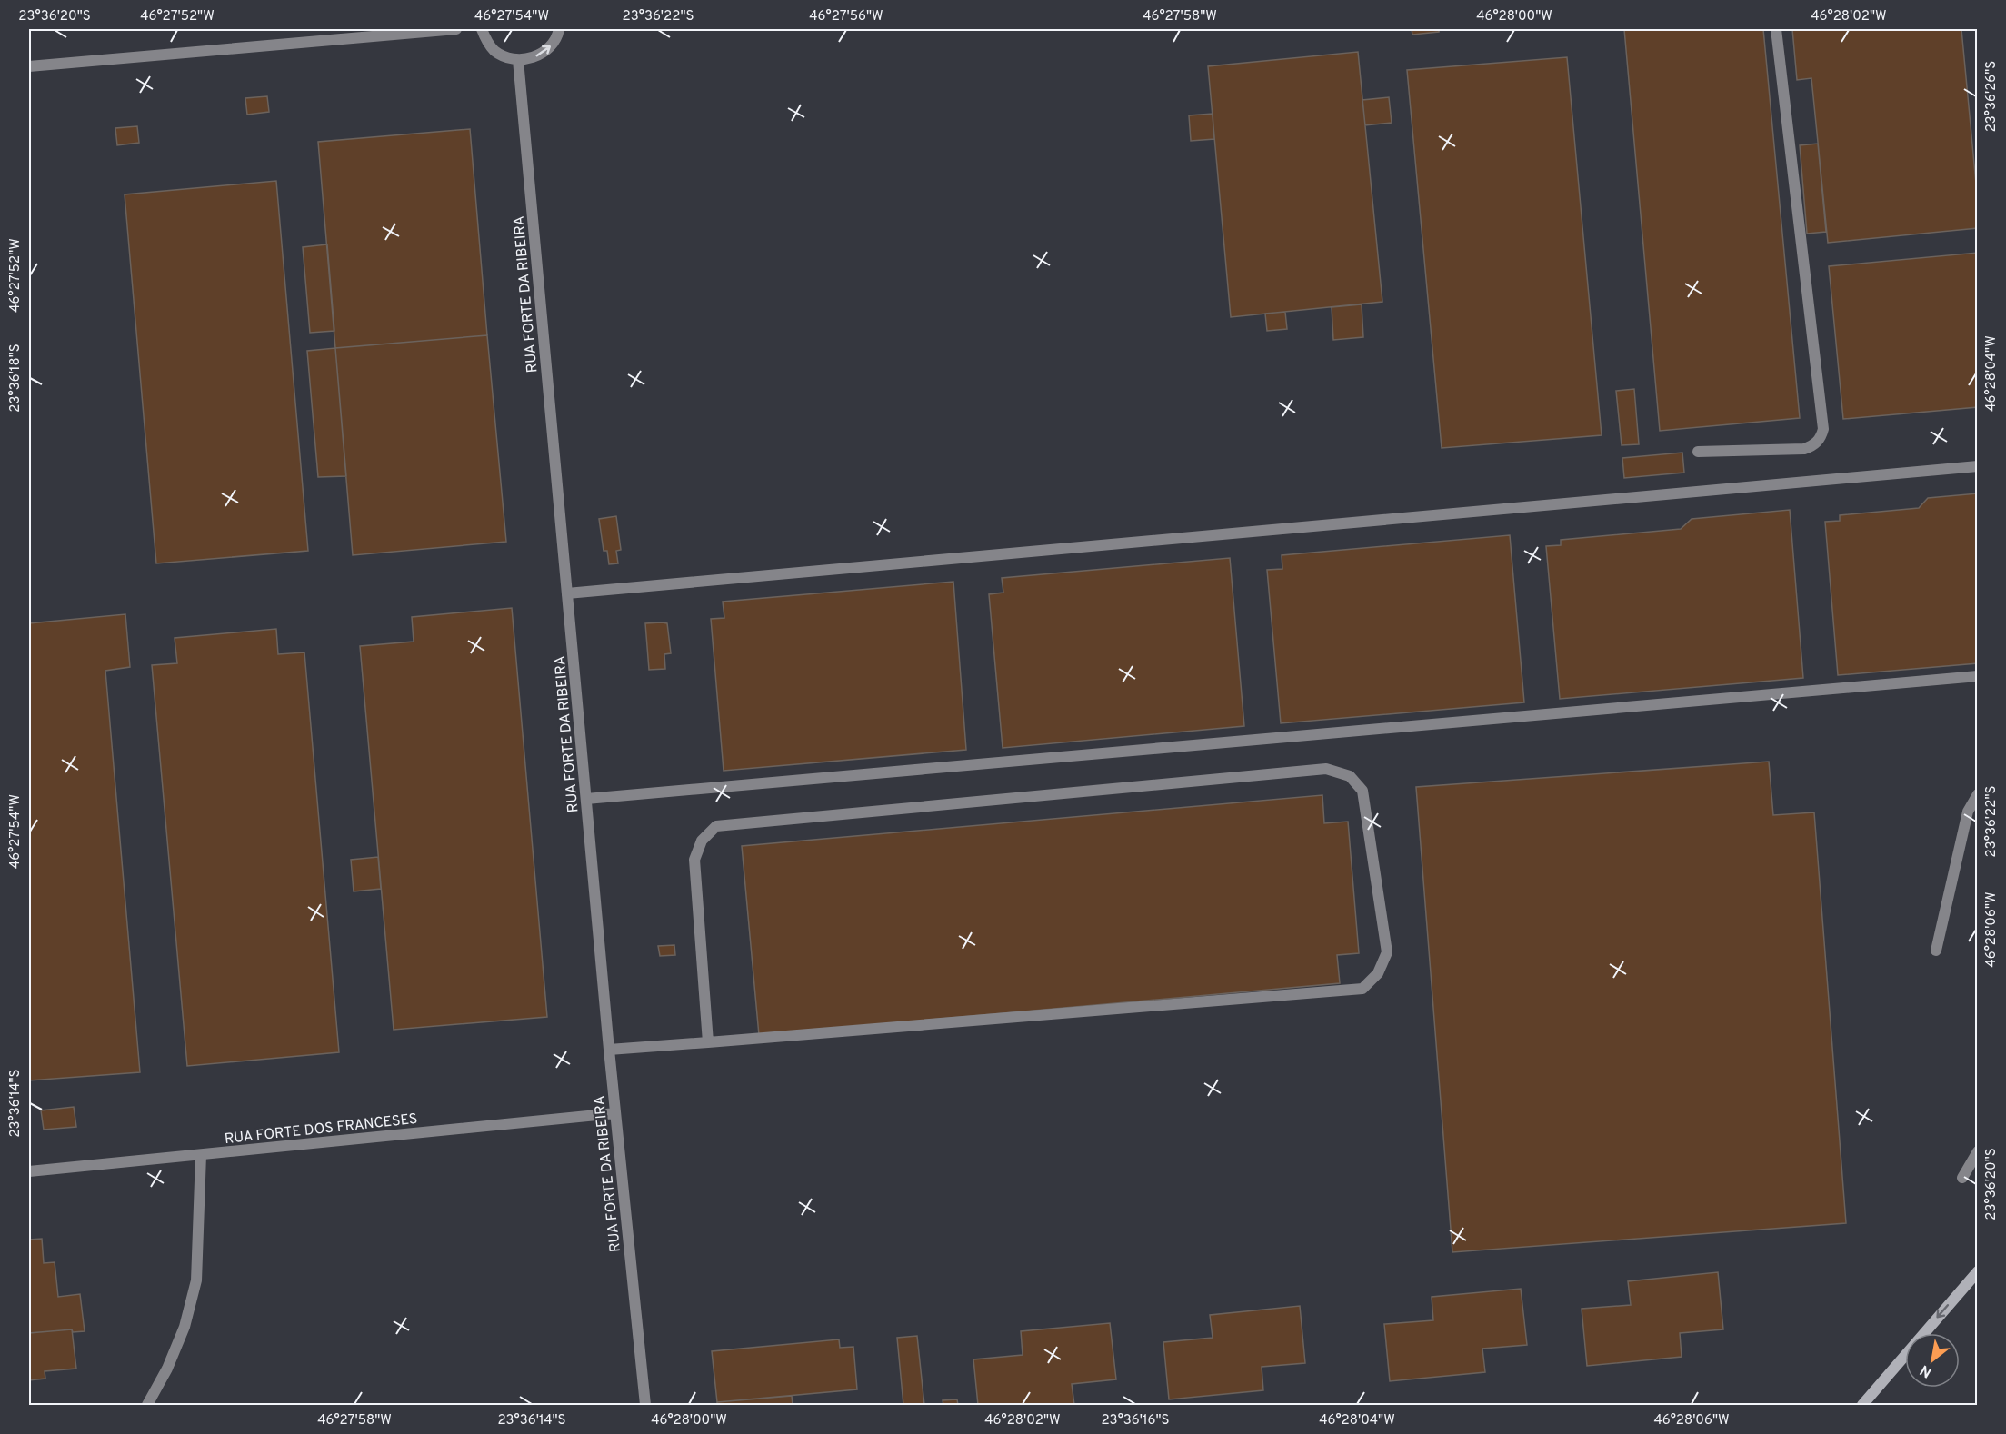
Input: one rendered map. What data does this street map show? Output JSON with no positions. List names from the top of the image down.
{
  "streets": {
    "street": ["RUA FORTE DA RIBEIRA", "RUA FORTE DOS FRANCESES"]
  },
  "crossings": [
    ["RUA FORTE DA RIBEIRA", "RUA FORTE DOS FRANCESES"]
  ],
  "north": "bottom left",
  "coordinates": [
    "23°36'20\"S",
    "46°27'52\"W",
    "46°27'54\"W",
    "23°36'22\"S",
    "46°27'56\"W",
    "46°27'58\"W",
    "46°28'00\"W",
    "46°28'02\"W",
    "23°36'26\"S",
    "46°28'04\"W",
    "23°36'18\"S",
    "46°28'06\"W",
    "23°36'14\"S",
    "23°36'16\"S"
  ]
}
